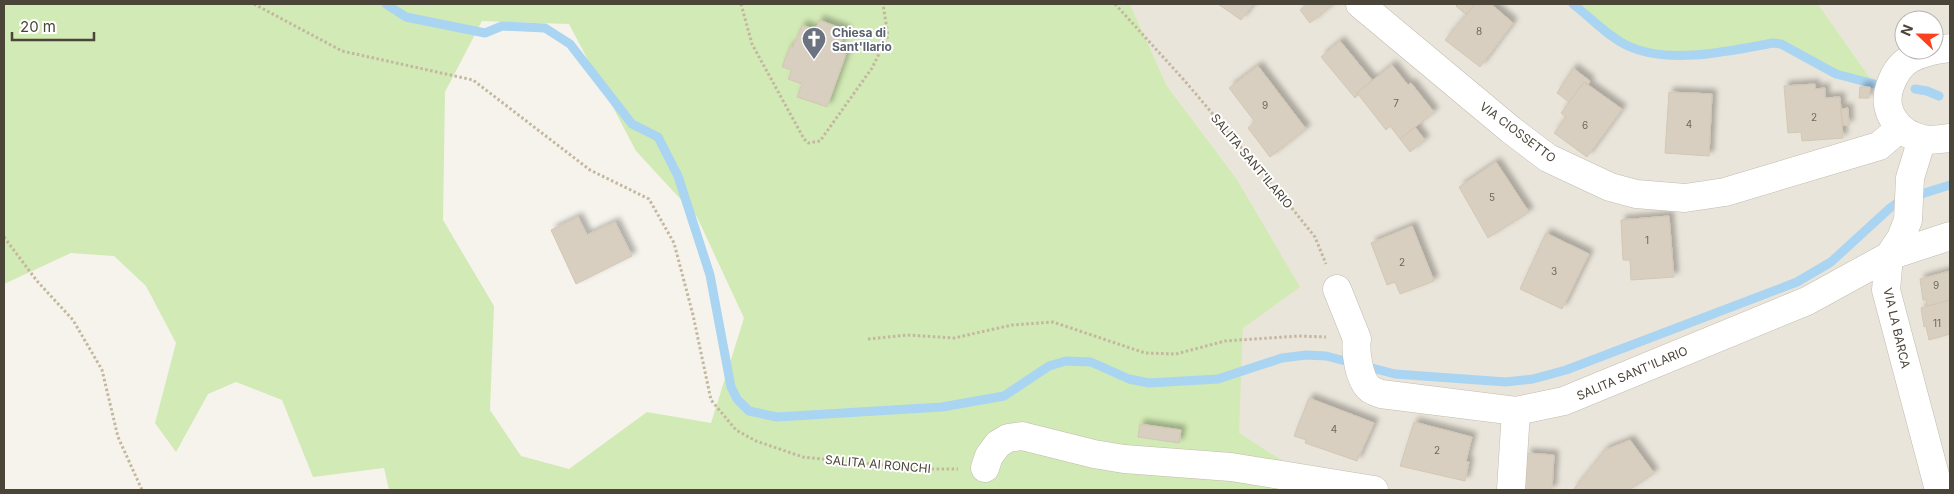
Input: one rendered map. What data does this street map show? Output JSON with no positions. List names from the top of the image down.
{
  "streets": {
    "street": ["VIA CIOSSETTO", "SALITA SANT'ILARIO", "VIA LA BARCA"],
    "path": ["SALITA AI RONCHI"]
  },
  "crossings": [
    ["VIA CIOSSETTO", "VIA LA BARCA"],
    ["SALITA SANT'ILARIO", "VIA LA BARCA"]
  ],
  "places": {
    "church": ["Chiesa di Sant'Ilario"]
  },
  "house_numbers": [
    "8",
    "7",
    "9",
    "2",
    "4",
    "6",
    "5",
    "1",
    "2",
    "3",
    "9",
    "11",
    "4",
    "2"
  ],
  "scale_bar": "20 m",
  "north": "left"
}
